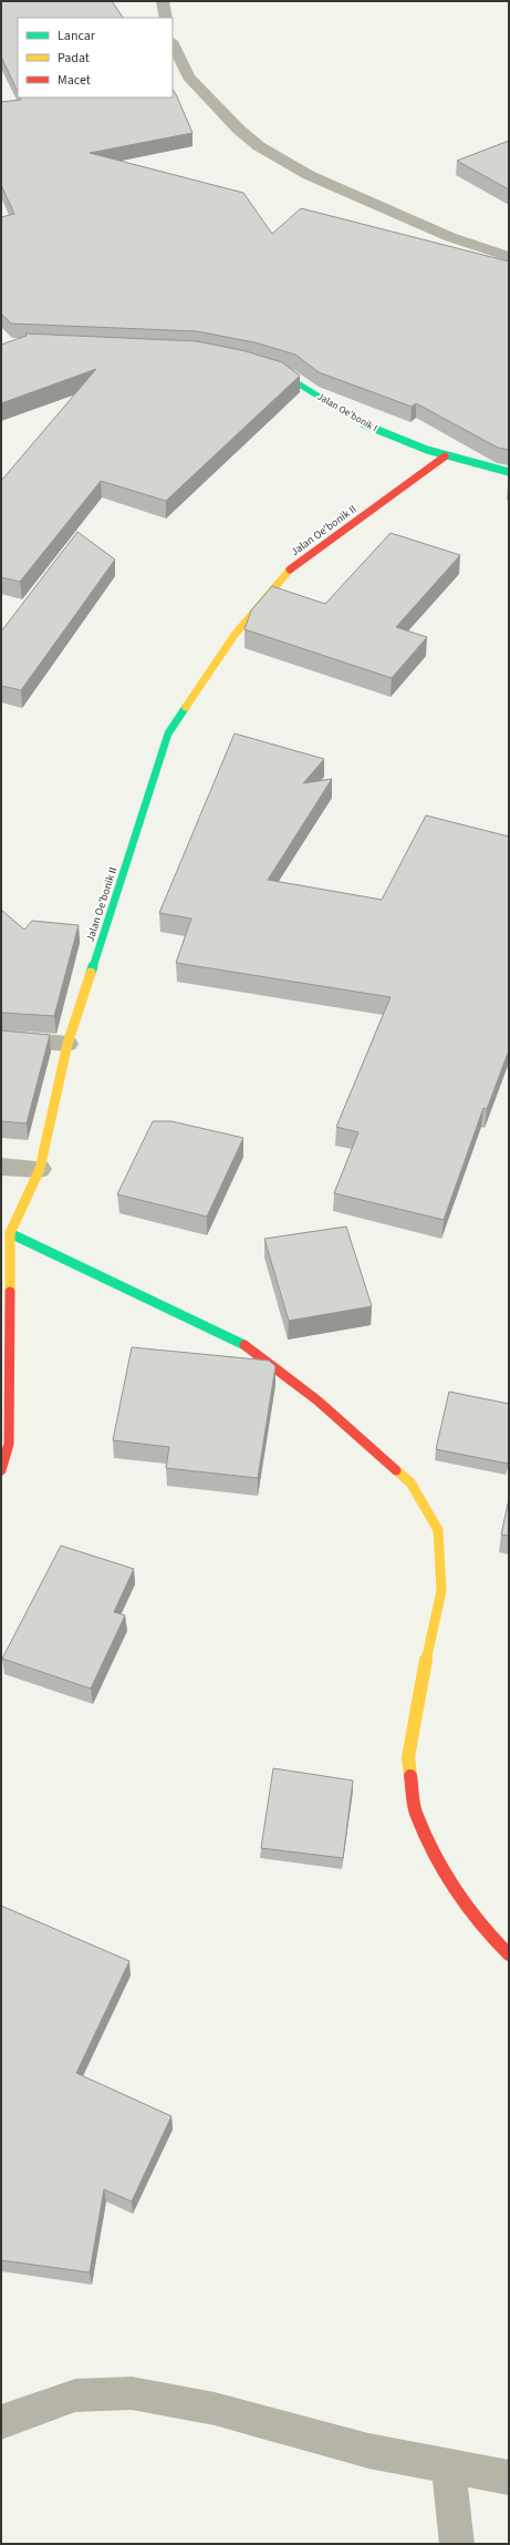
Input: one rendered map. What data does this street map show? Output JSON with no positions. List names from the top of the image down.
{
  "streets": {
    "street": ["Jalan Oe'bonik I", "Jalan Oe'bonik II"]
  },
  "crossings": [
    ["Jalan Oe'bonik I", "Jalan Oe'bonik II"]
  ],
  "legend": ["Lancar", "Padat", "Macet"]
}
